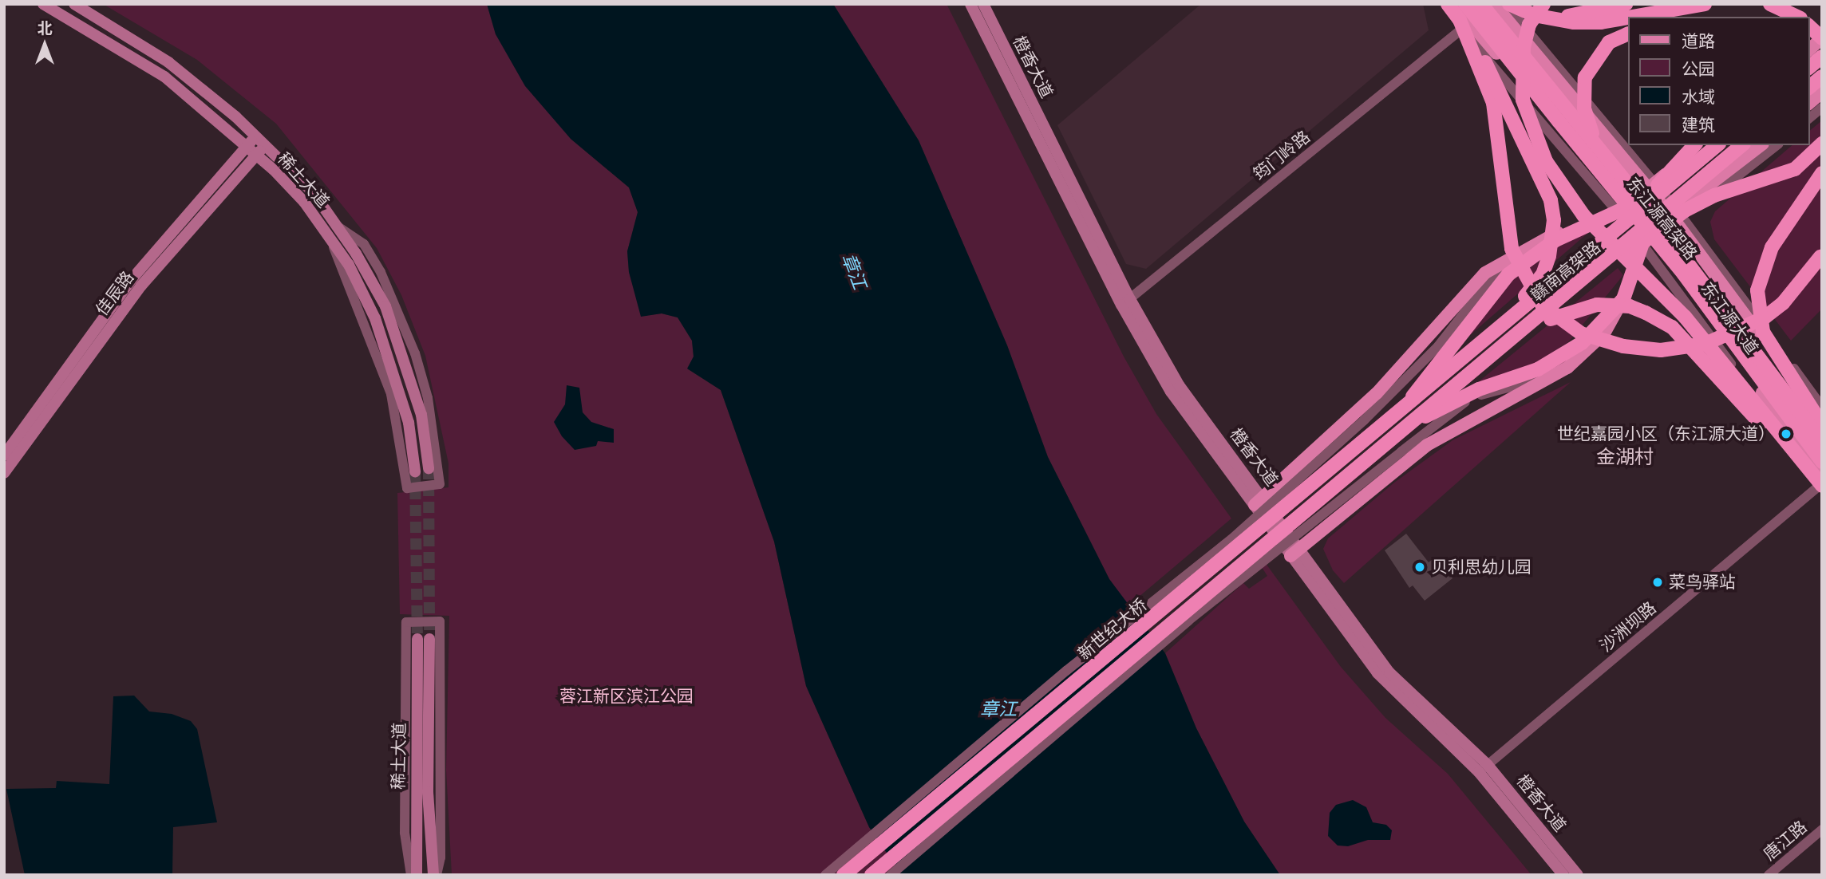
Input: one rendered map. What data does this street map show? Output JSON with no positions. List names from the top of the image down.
{
  "streets": {
    "highway": ["东江源高架路", "赣南高架路", "新世纪大桥"],
    "main road": [
      "橙香大道",
      "稀土大道",
      "佳辰路",
      "东江源大道"
    ],
    "street": ["筠门岭路", "沙洲坝路", "唐江路"]
  },
  "crossings": [
    ["橙香大道", "筠门岭路"],
    ["橙香大道", "沙洲坝路"],
    ["稀土大道", "佳辰路"],
    ["赣南高架路", "新世纪大桥"],
    ["东江源大道", "沙洲坝路"]
  ],
  "districts": ["金湖村"],
  "water": ["章江"],
  "parks": ["蓉江新区滨江公园"],
  "places": ["世纪嘉园小区（东江源大道）", "贝利思幼儿园", "菜鸟驿站"],
  "legend": [
    "道路",
    "公园",
    "水域",
    "建筑"
  ],
  "north": "top"
}
